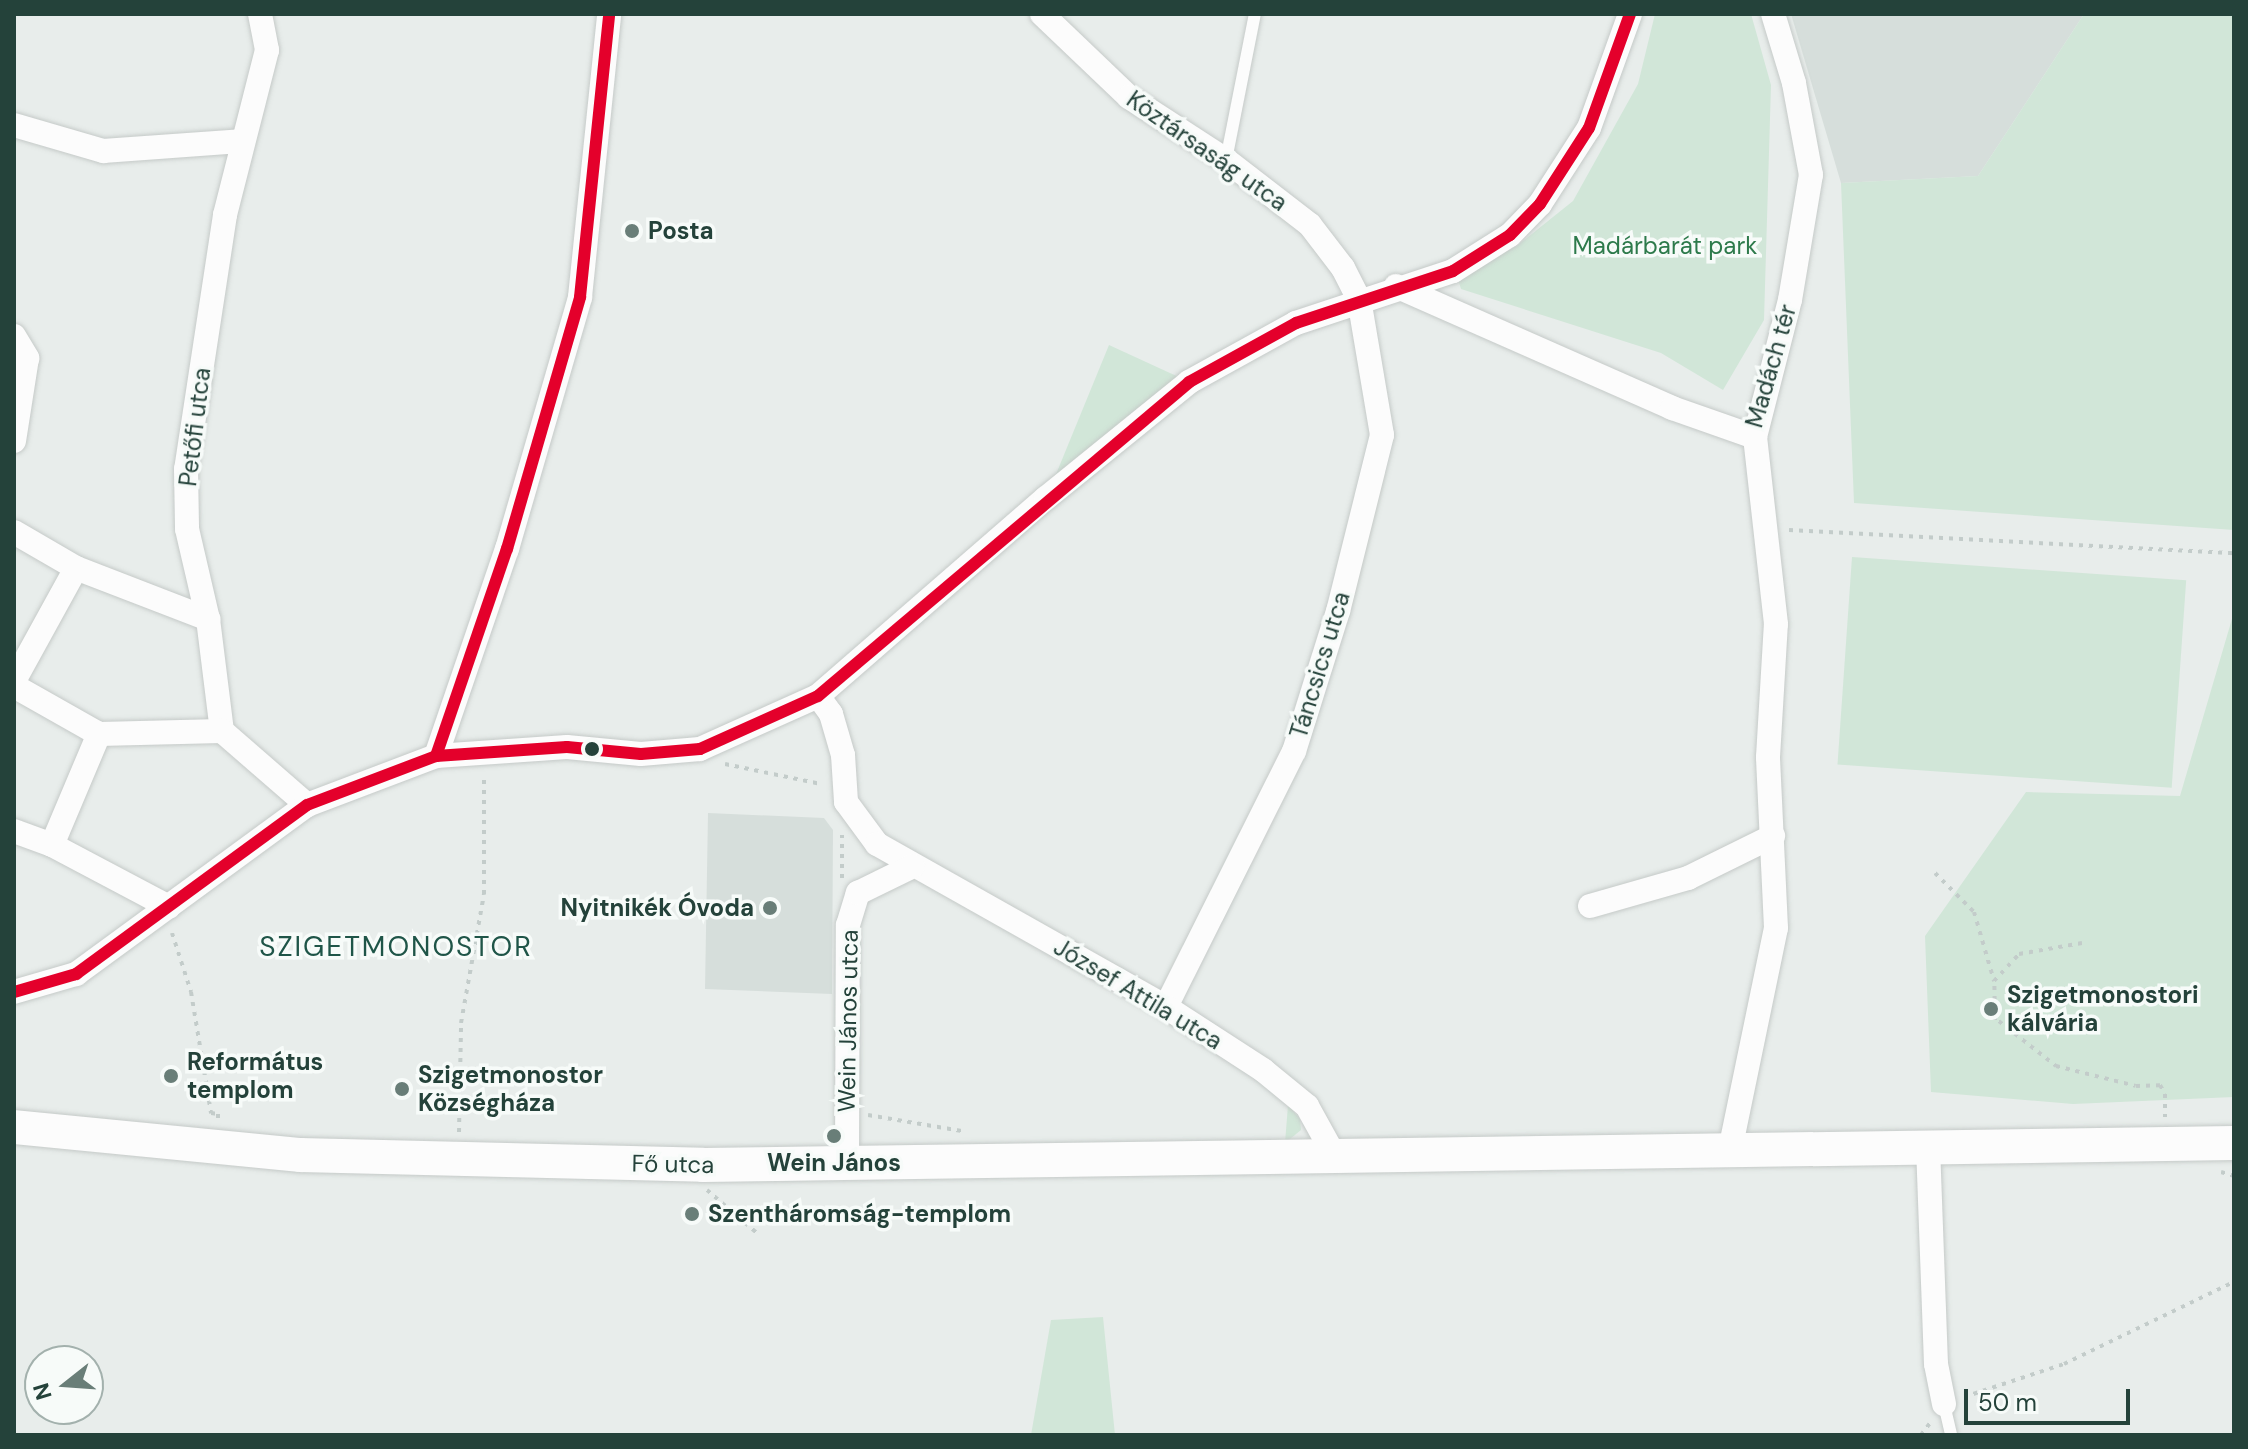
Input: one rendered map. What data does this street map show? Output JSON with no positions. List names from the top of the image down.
{
  "streets": {
    "main road": ["Fő utca"],
    "street": [
      "Köztársaság utca",
      "Madách tér",
      "Petőfi utca",
      "Táncsics utca",
      "József Attila utca",
      "Wein János utca"
    ]
  },
  "crossings": [
    ["Köztársaság utca", "Táncsics utca"],
    ["Táncsics utca", "József Attila utca"],
    ["József Attila utca", "Wein János utca"],
    ["József Attila utca", "Fő utca"],
    ["Wein János utca", "Fő utca"]
  ],
  "districts": ["SZIGETMONOSTOR"],
  "parks": ["Madárbarát park"],
  "places": [
    "Posta",
    "Nyitnikék Óvoda",
    "Szigetmonostori kálvária",
    "Református templom",
    "Szigetmonostor Községháza",
    "Wein János",
    "Szentháromság-templom"
  ],
  "scale_bar": "50 m",
  "north": "left"
}
